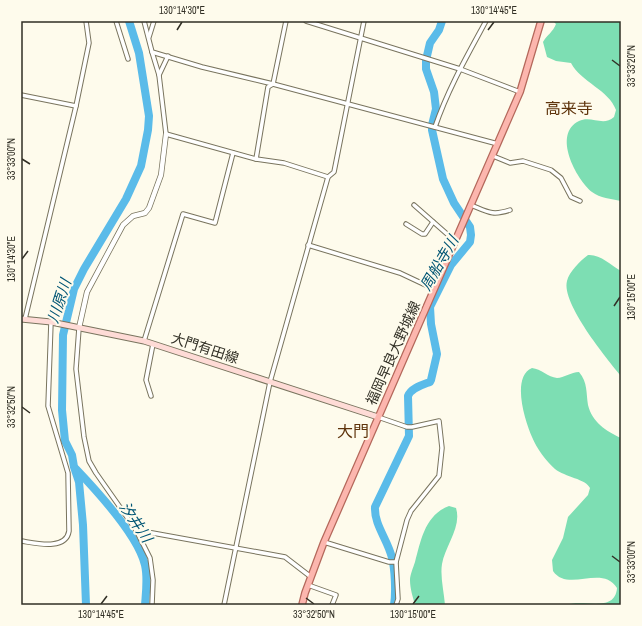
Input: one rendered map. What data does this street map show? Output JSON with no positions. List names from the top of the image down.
{
  "streets": {
    "main road": ["大門有田線", "福岡早良大野城線"]
  },
  "crossings": [
    ["大門有田線", "福岡早良大野城線"]
  ],
  "districts": ["高来寺", "大門"],
  "water": ["周船寺川", "川原川", "汐井川"],
  "coordinates": [
    "130°14'30\"E",
    "130°14'45\"E",
    "33°33'20\"N",
    "33°33'00\"N",
    "130°15'00\"E",
    "33°32'50\"N"
  ]
}
